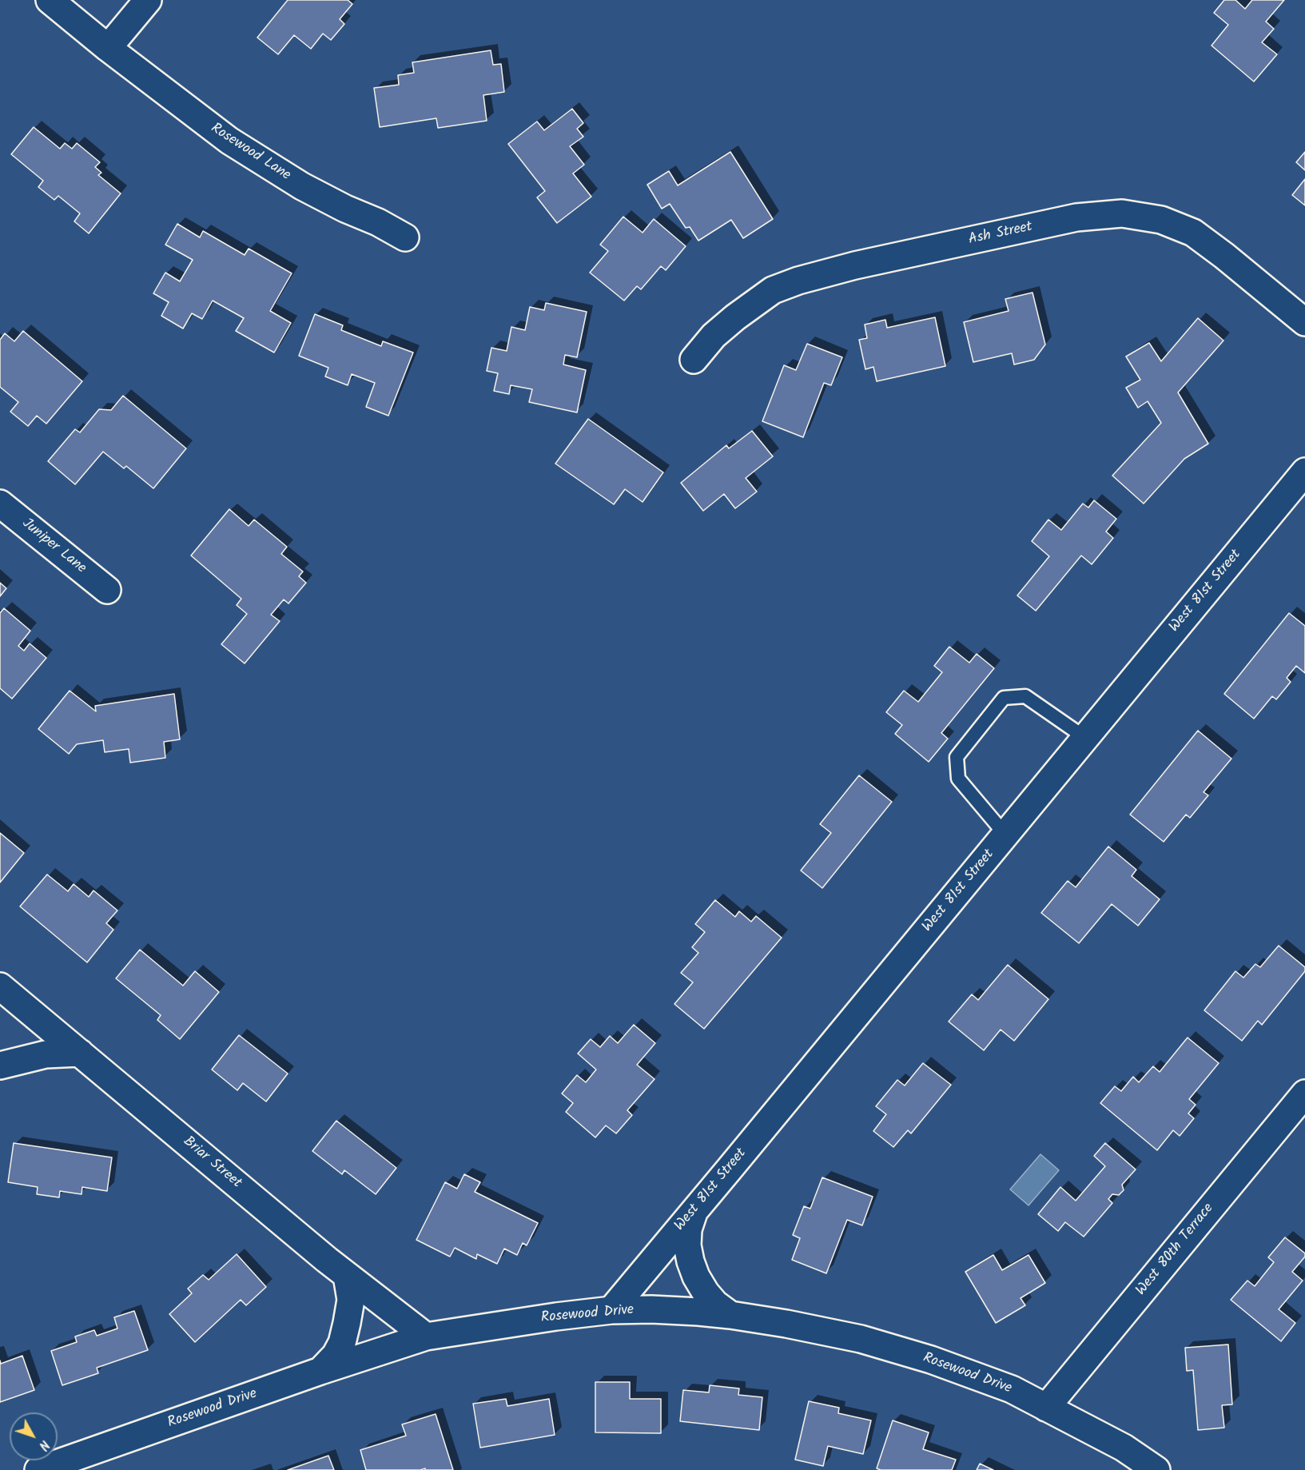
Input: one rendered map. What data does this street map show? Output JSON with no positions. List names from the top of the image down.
{
  "streets": {
    "street": [
      "Rosewood Lane",
      "Ash Street",
      "Juniper Lane",
      "West 81st Street",
      "Briar Street",
      "West 80th Terrace",
      "Rosewood Drive"
    ]
  },
  "crossings": [
    ["West 81st Street", "Rosewood Drive"],
    ["Briar Street", "Rosewood Drive"],
    ["West 80th Terrace", "Rosewood Drive"]
  ],
  "north": "bottom right"
}
